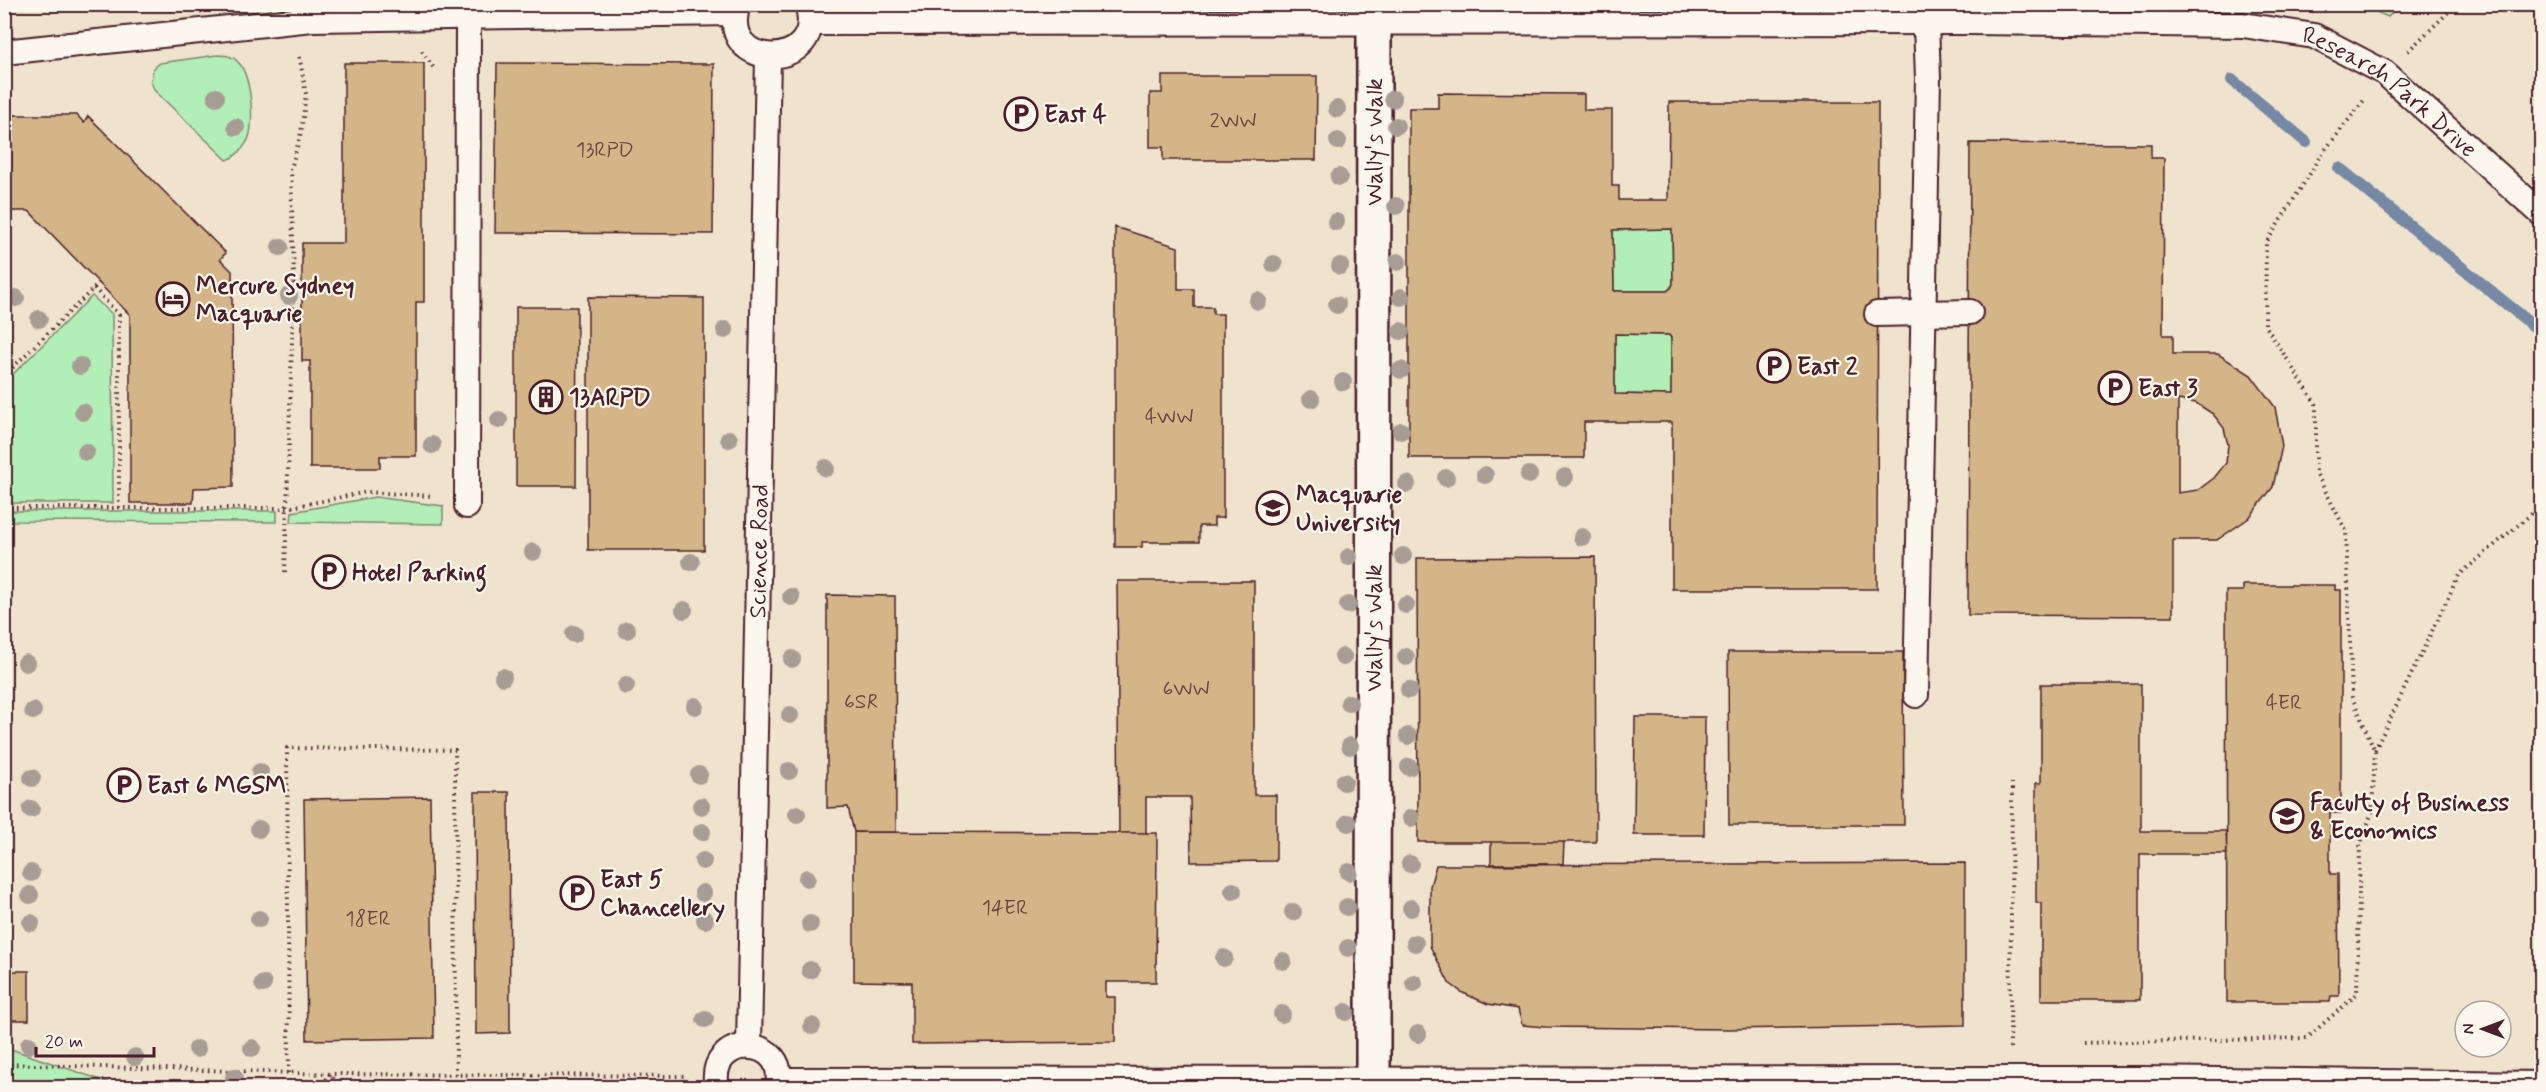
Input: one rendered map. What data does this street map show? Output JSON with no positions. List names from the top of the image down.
{
  "streets": {
    "street": ["Wally's Walk"],
    "lane": ["Research Park Drive", "Science Road"]
  },
  "crossings": [
    ["Research Park Drive", "Wally's Walk"]
  ],
  "places": {
    "parking": [
      "East 4",
      "East 2",
      "East 3",
      "Hotel Parking",
      "East 6 MGSM",
      "East 5 Chancellery"
    ],
    "hotel": ["Mercure Sydney Macquarie"],
    "building": ["13ARPD"],
    "school or university": ["Macquarie University", "Faculty of Business & Economics"]
  },
  "house_numbers": [
    "2WW",
    "13RPD",
    "4WW",
    "6WW",
    "6SR",
    "4ER",
    "14ER",
    "18ER"
  ],
  "scale_bar": "20 m",
  "north": "left"
}
